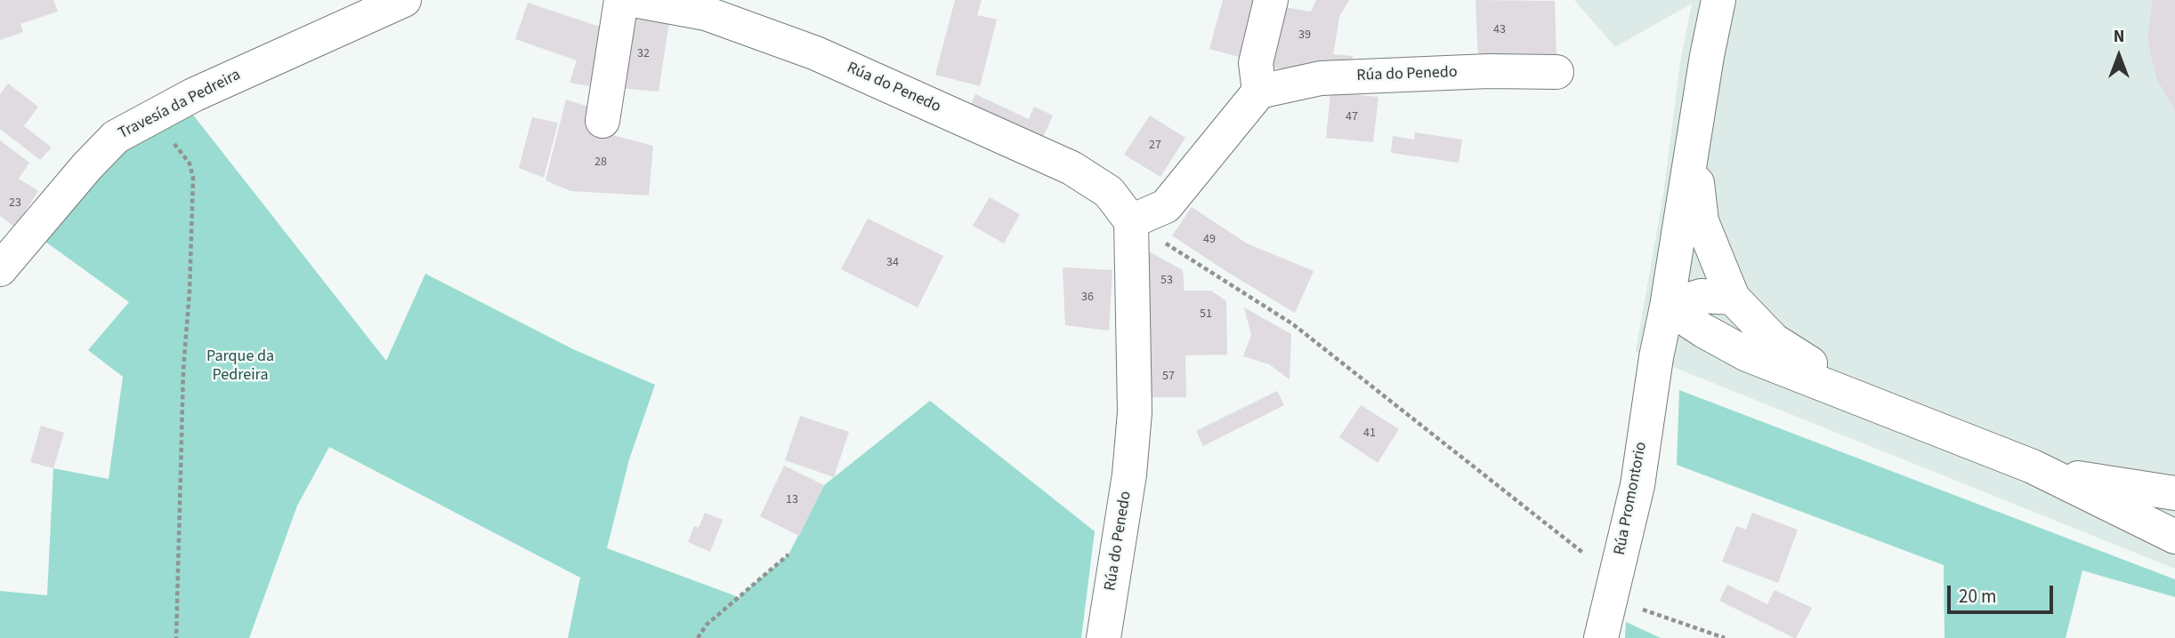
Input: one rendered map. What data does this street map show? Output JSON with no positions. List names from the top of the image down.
{
  "streets": {
    "street": ["Rúa do Penedo", "Travesía da Pedreira", "Rúa Promontorio"]
  },
  "parks": ["Parque da Pedreira"],
  "house_numbers": [
    "43",
    "39",
    "32",
    "47",
    "27",
    "28",
    "23",
    "49",
    "34",
    "53",
    "36",
    "51",
    "57",
    "41",
    "13"
  ],
  "scale_bar": "20 m",
  "north": "top"
}
